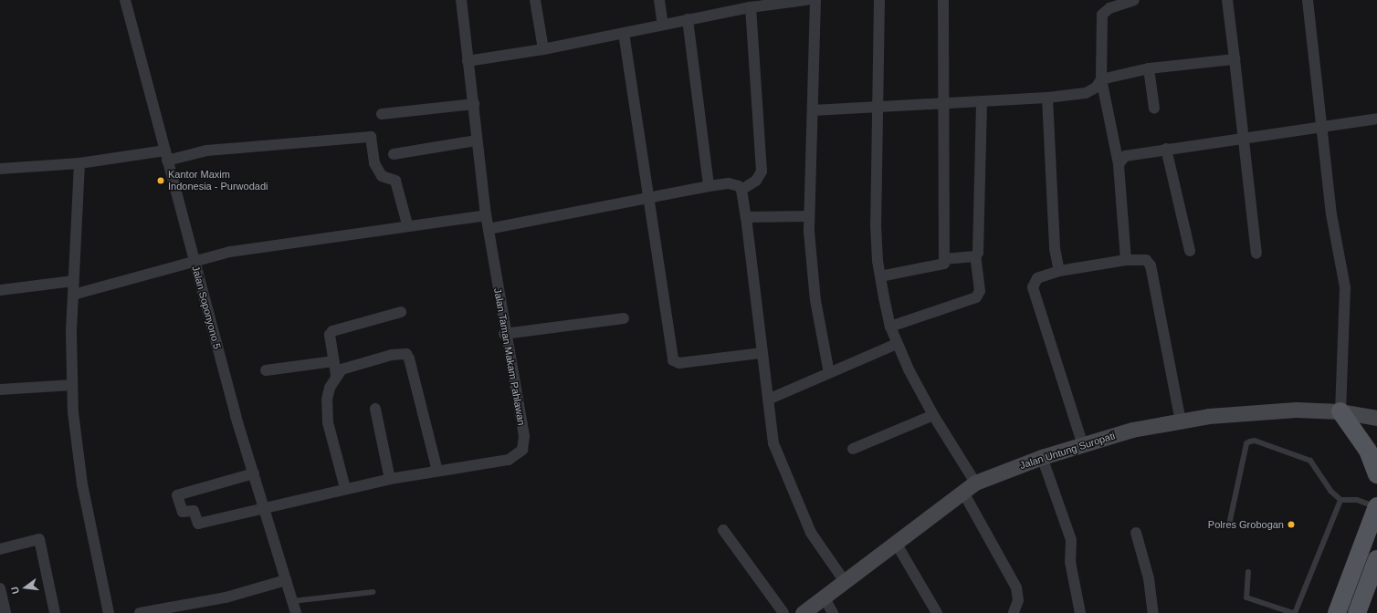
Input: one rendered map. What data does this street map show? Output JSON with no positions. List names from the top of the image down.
{
  "streets": {
    "main road": ["Jalan Untung Suropati"],
    "street": ["Jalan Soponyono 5", "Jalan Taman Makam Pahlawan"]
  },
  "crossings": [
    ["Jalan Soponyono 5", "Jalan Taman Makam Pahlawan"]
  ],
  "places": ["Kantor Maxim Indonesia - Purwodadi", "Polres Grobogan"],
  "north": "left"
}
